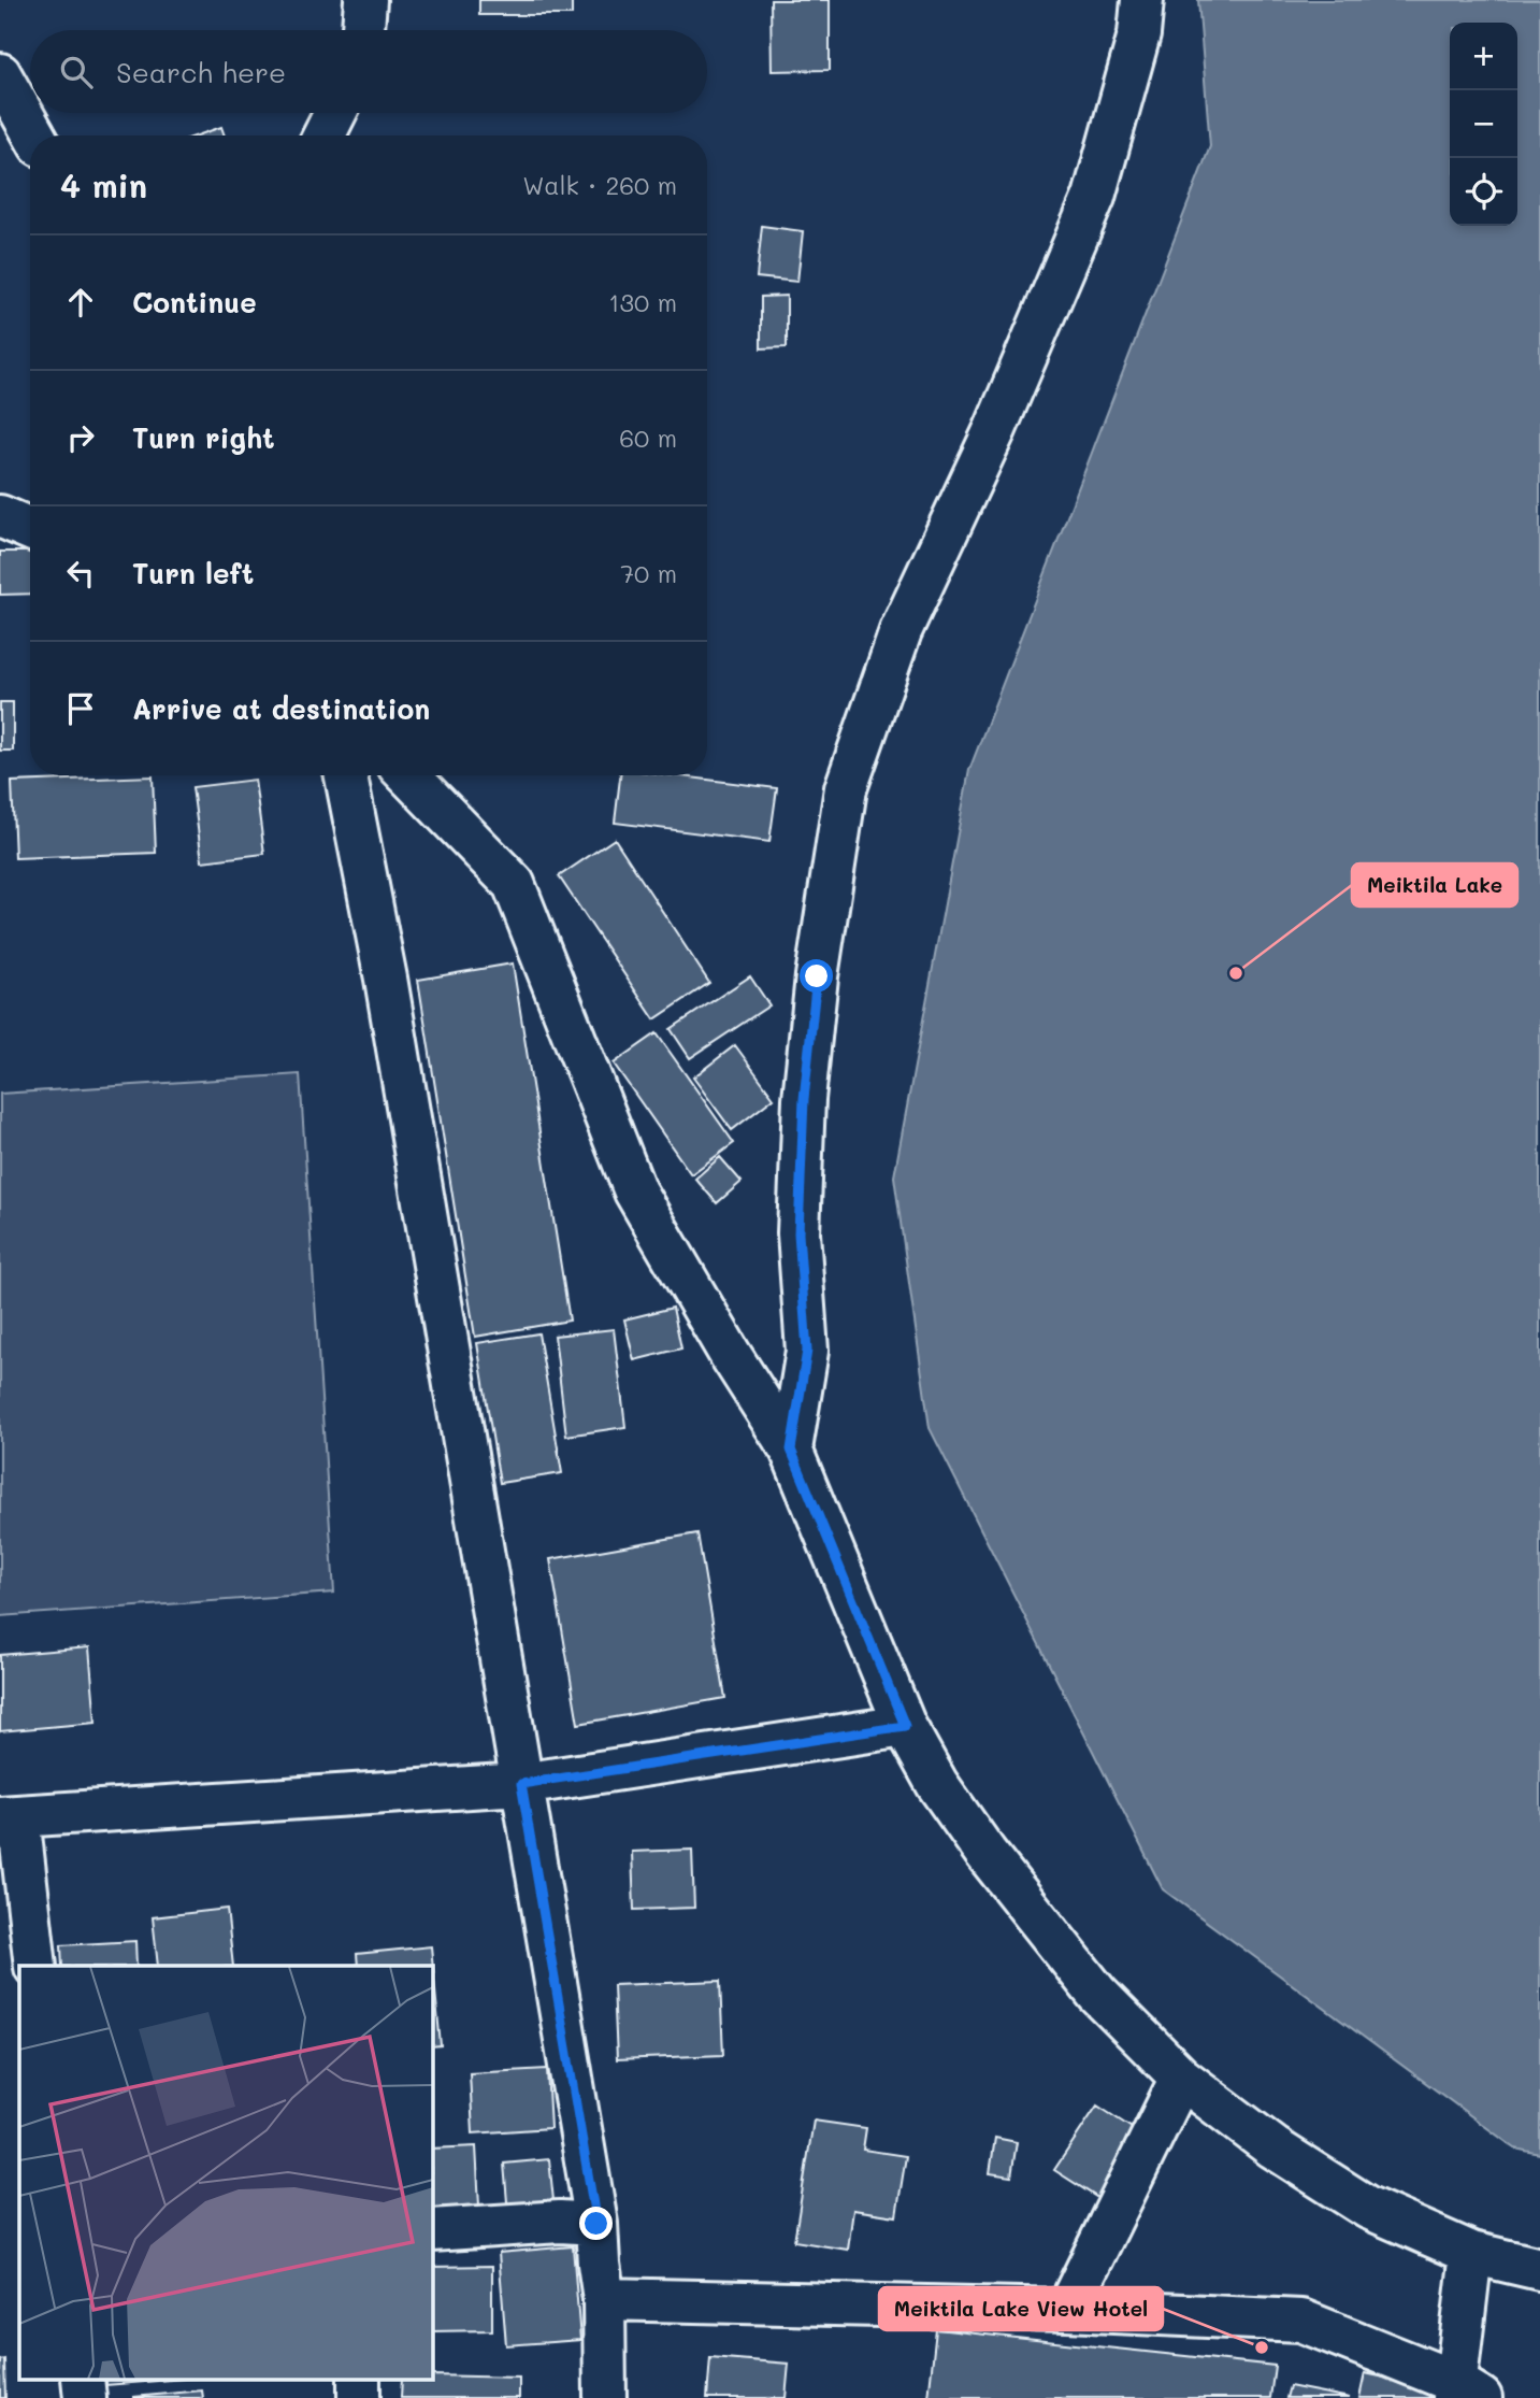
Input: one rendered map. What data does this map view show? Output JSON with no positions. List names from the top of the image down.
{
  "places": ["Meiktila Lake", "Meiktila Lake View Hotel"],
  "page": {
    "map_buttons": ["+", "−"],
    "search": "Search here",
    "heading": ["4 min", "Walk · 260 m"],
    "list": [
      ["Continue", "130 m"],
      ["Turn right", "60 m"],
      ["Turn left", "70 m"],
      "Arrive at destination"
    ]
  }
}
